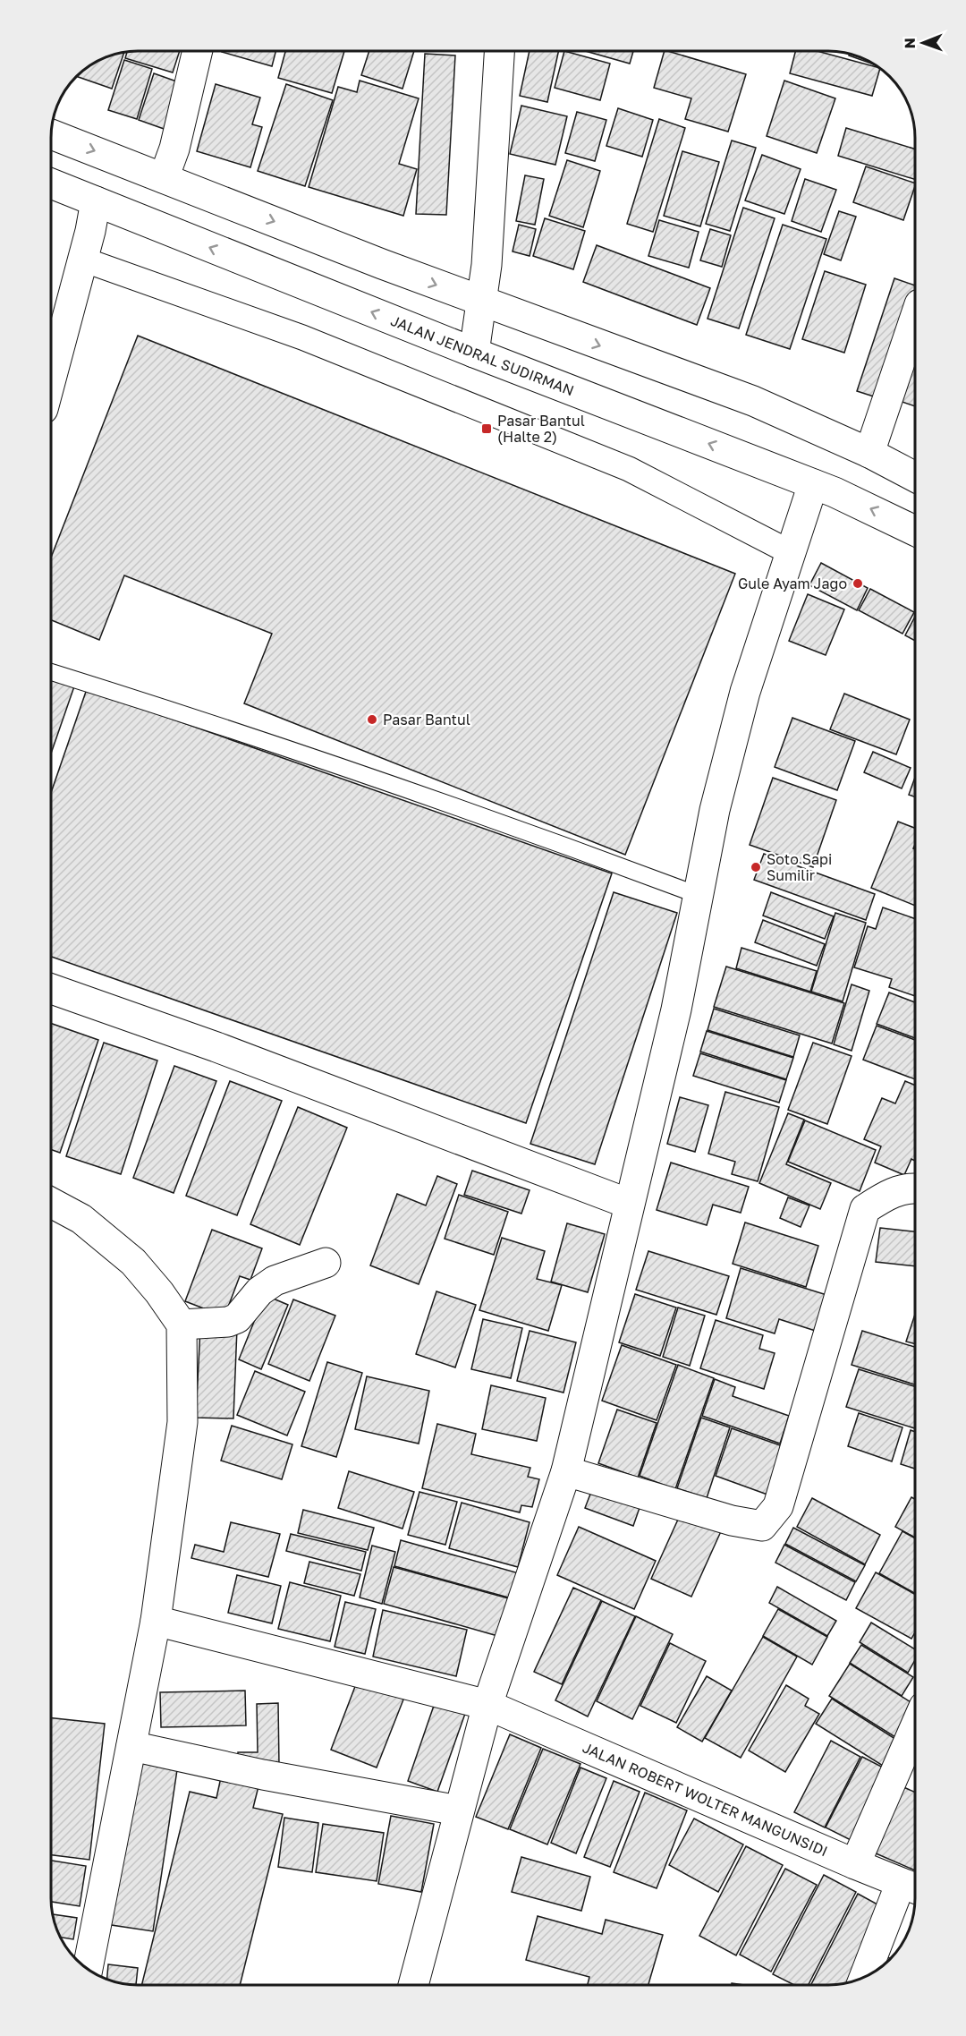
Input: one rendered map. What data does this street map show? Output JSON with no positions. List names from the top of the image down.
{
  "streets": {
    "street": ["JALAN JENDRAL SUDIRMAN", "JALAN ROBERT WOLTER MANGUNSIDI"]
  },
  "places": {
    "transit": ["Pasar Bantul (Halte 2)"],
    "other": ["Gule Ayam Jago", "Pasar Bantul", "Soto Sapi Sumilir"]
  },
  "north": "left"
}
